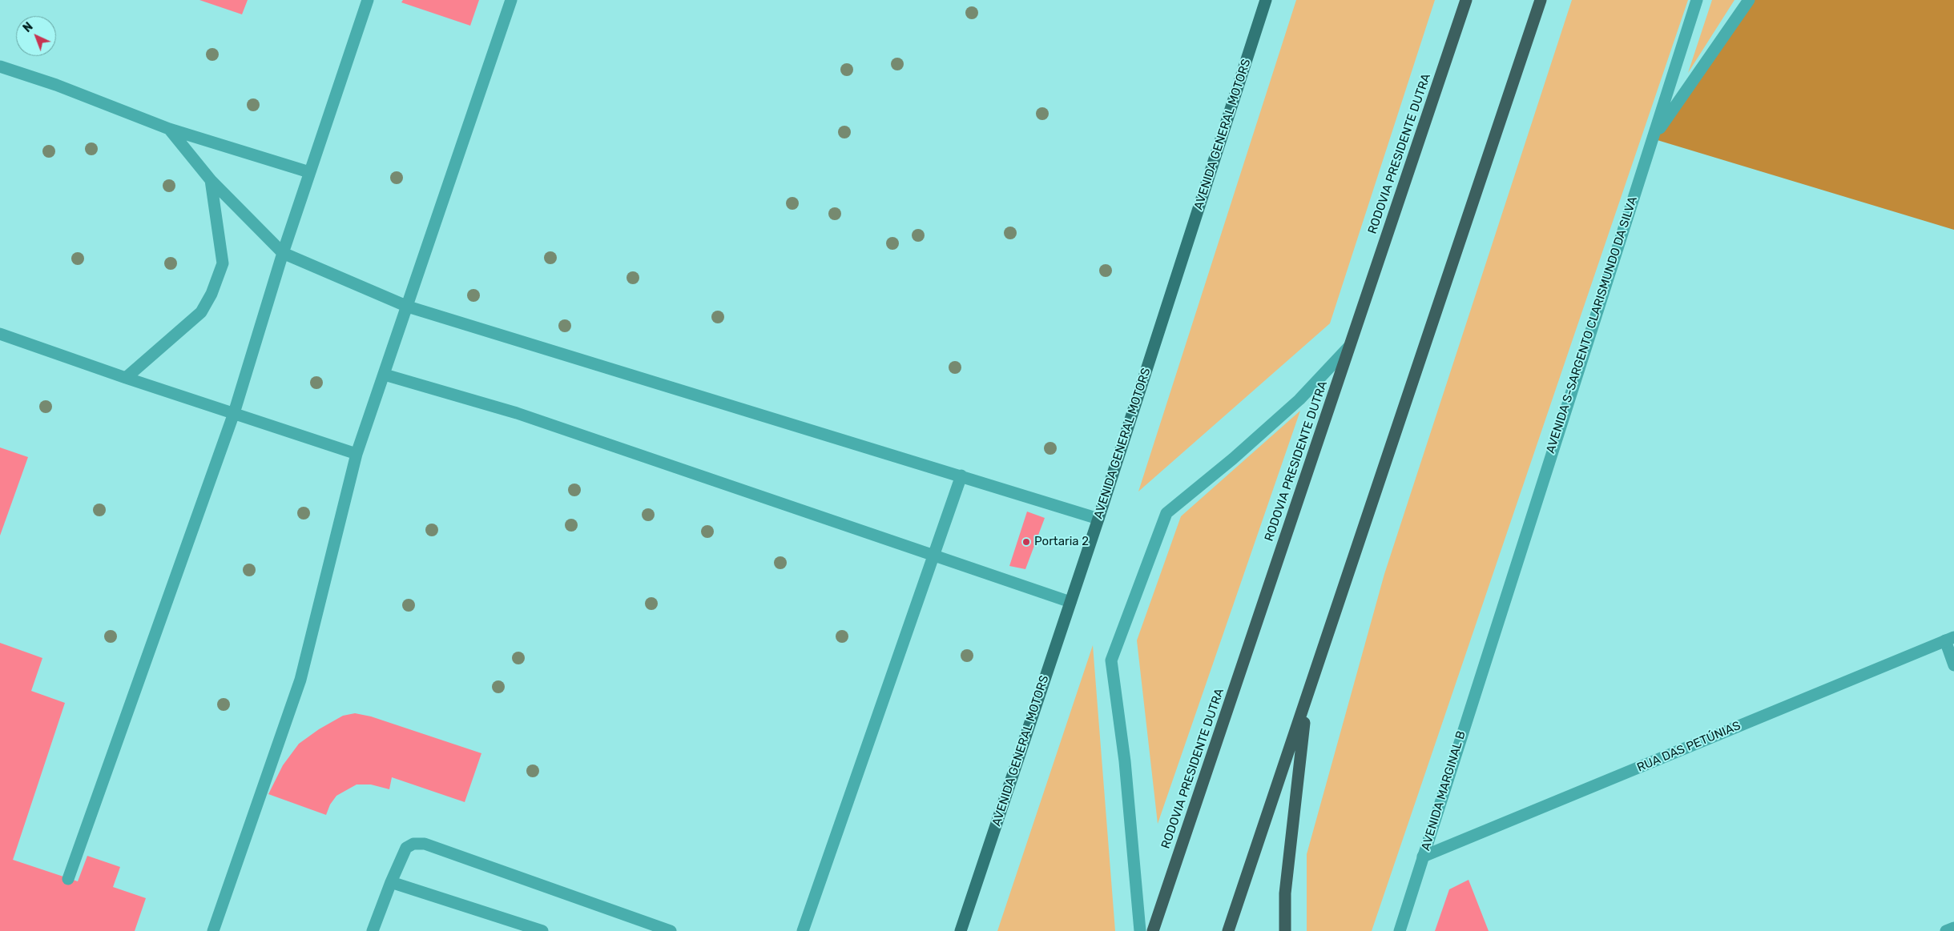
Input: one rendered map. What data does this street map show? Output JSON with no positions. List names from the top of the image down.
{
  "streets": {
    "highway": ["RODOVIA PRESIDENTE DUTRA"],
    "main road": ["AVENIDA GENERAL MOTORS"],
    "street": ["AVENIDA S-SARGENTO CLARISMUNDO DA SILVA", "RUA DAS PETÚNIAS", "AVENIDA MARGINAL B"]
  },
  "crossings": [
    ["AVENIDA S-SARGENTO CLARISMUNDO DA SILVA", "AVENIDA MARGINAL B"],
    ["RUA DAS PETÚNIAS", "AVENIDA MARGINAL B"]
  ],
  "places": ["Portaria 2"],
  "north": "top left"
}
